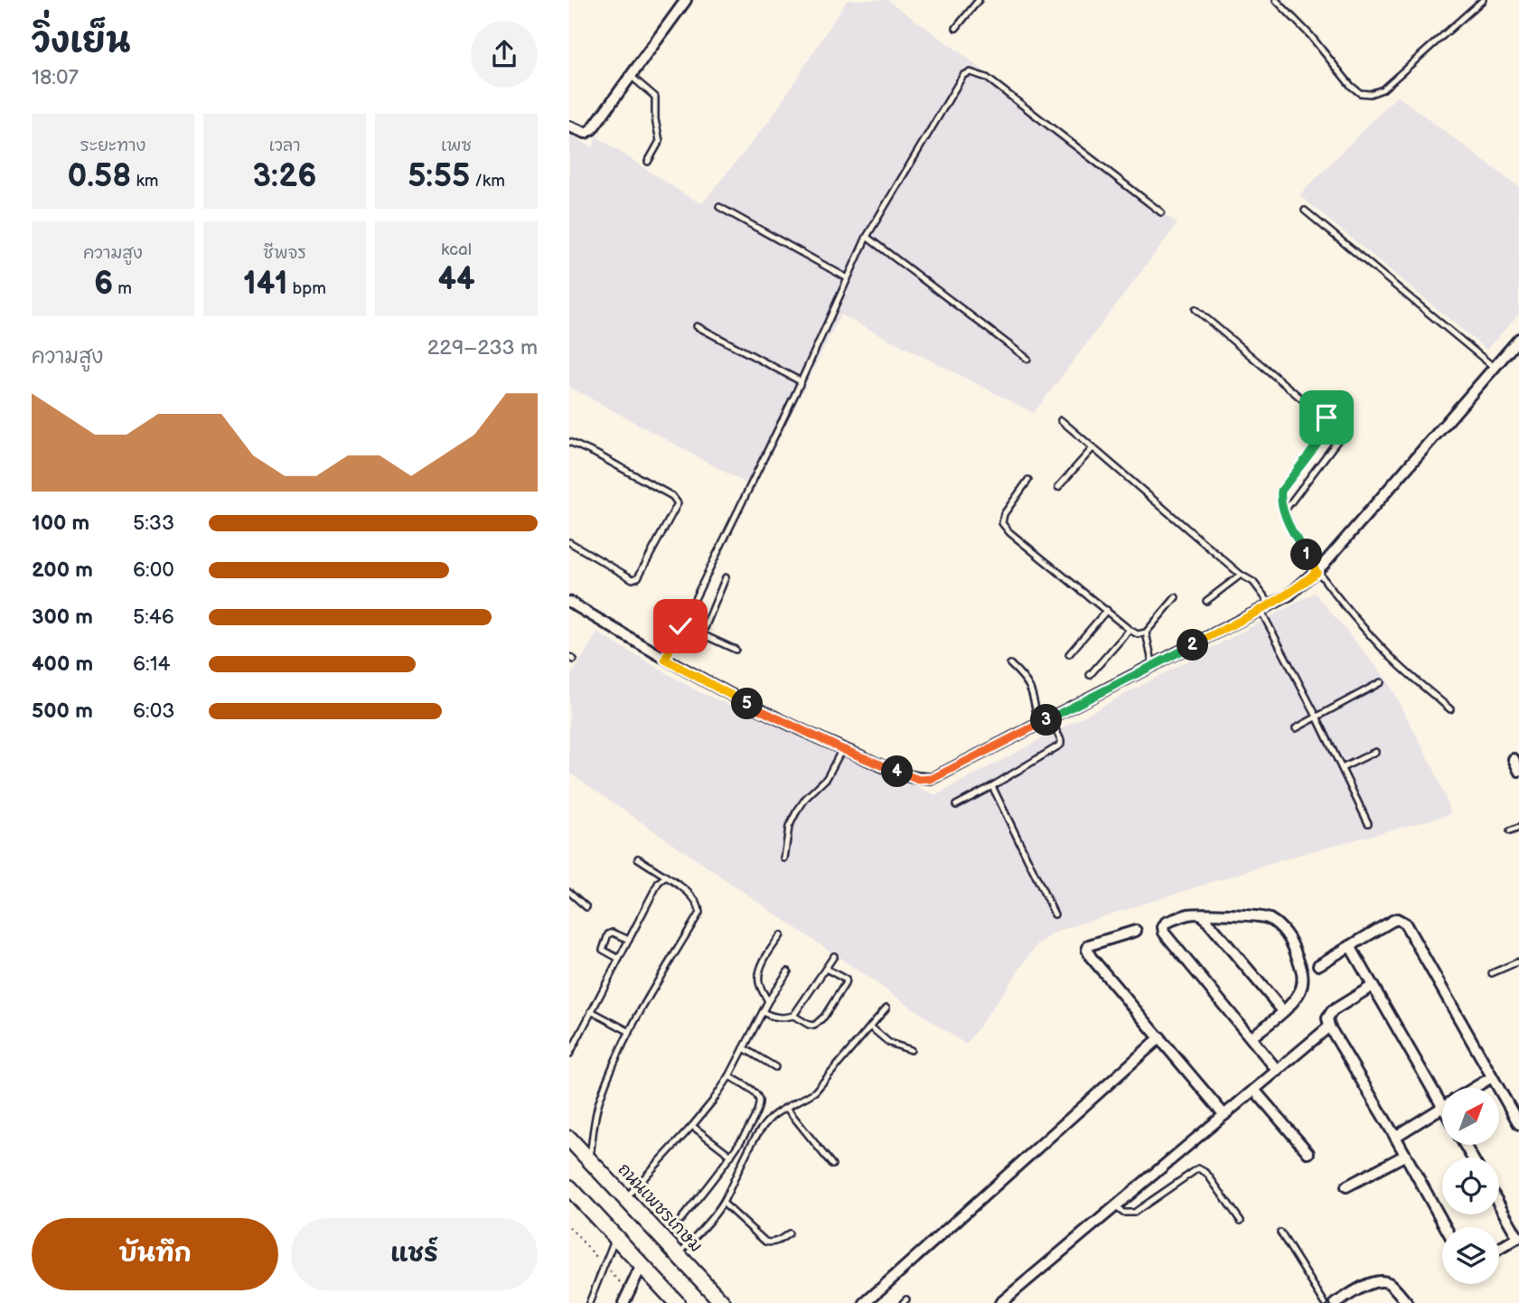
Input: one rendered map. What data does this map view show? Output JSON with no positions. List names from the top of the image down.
{
  "streets": {
    "main road": ["ถนนเพชรเกษม"]
  },
  "north": "top right",
  "page": {
    "heading": ["วิ่งเย็น", "18:07"],
    "stats": [
      ["ระยะทาง", "0.58 km"],
      ["เวลา", "3:26"],
      ["เพซ", "5:55 /km"],
      ["ความสูง", "6 m"],
      ["ชีพจร", "141 bpm"],
      ["kcal", "44"]
    ],
    "chart": ["ความสูง", "229–233 m"],
    "list": [
      {
        "name": "100 m",
        "note": "5:33"
      },
      {
        "name": "200 m",
        "note": "6:00"
      },
      {
        "name": "300 m",
        "note": "5:46"
      },
      {
        "name": "400 m",
        "note": "6:14"
      },
      {
        "name": "500 m",
        "note": "6:03"
      }
    ],
    "pins": [
      "1",
      "2",
      "5",
      "3",
      "4"
    ],
    "buttons": ["บันทึก", "แชร์"]
  }
}
